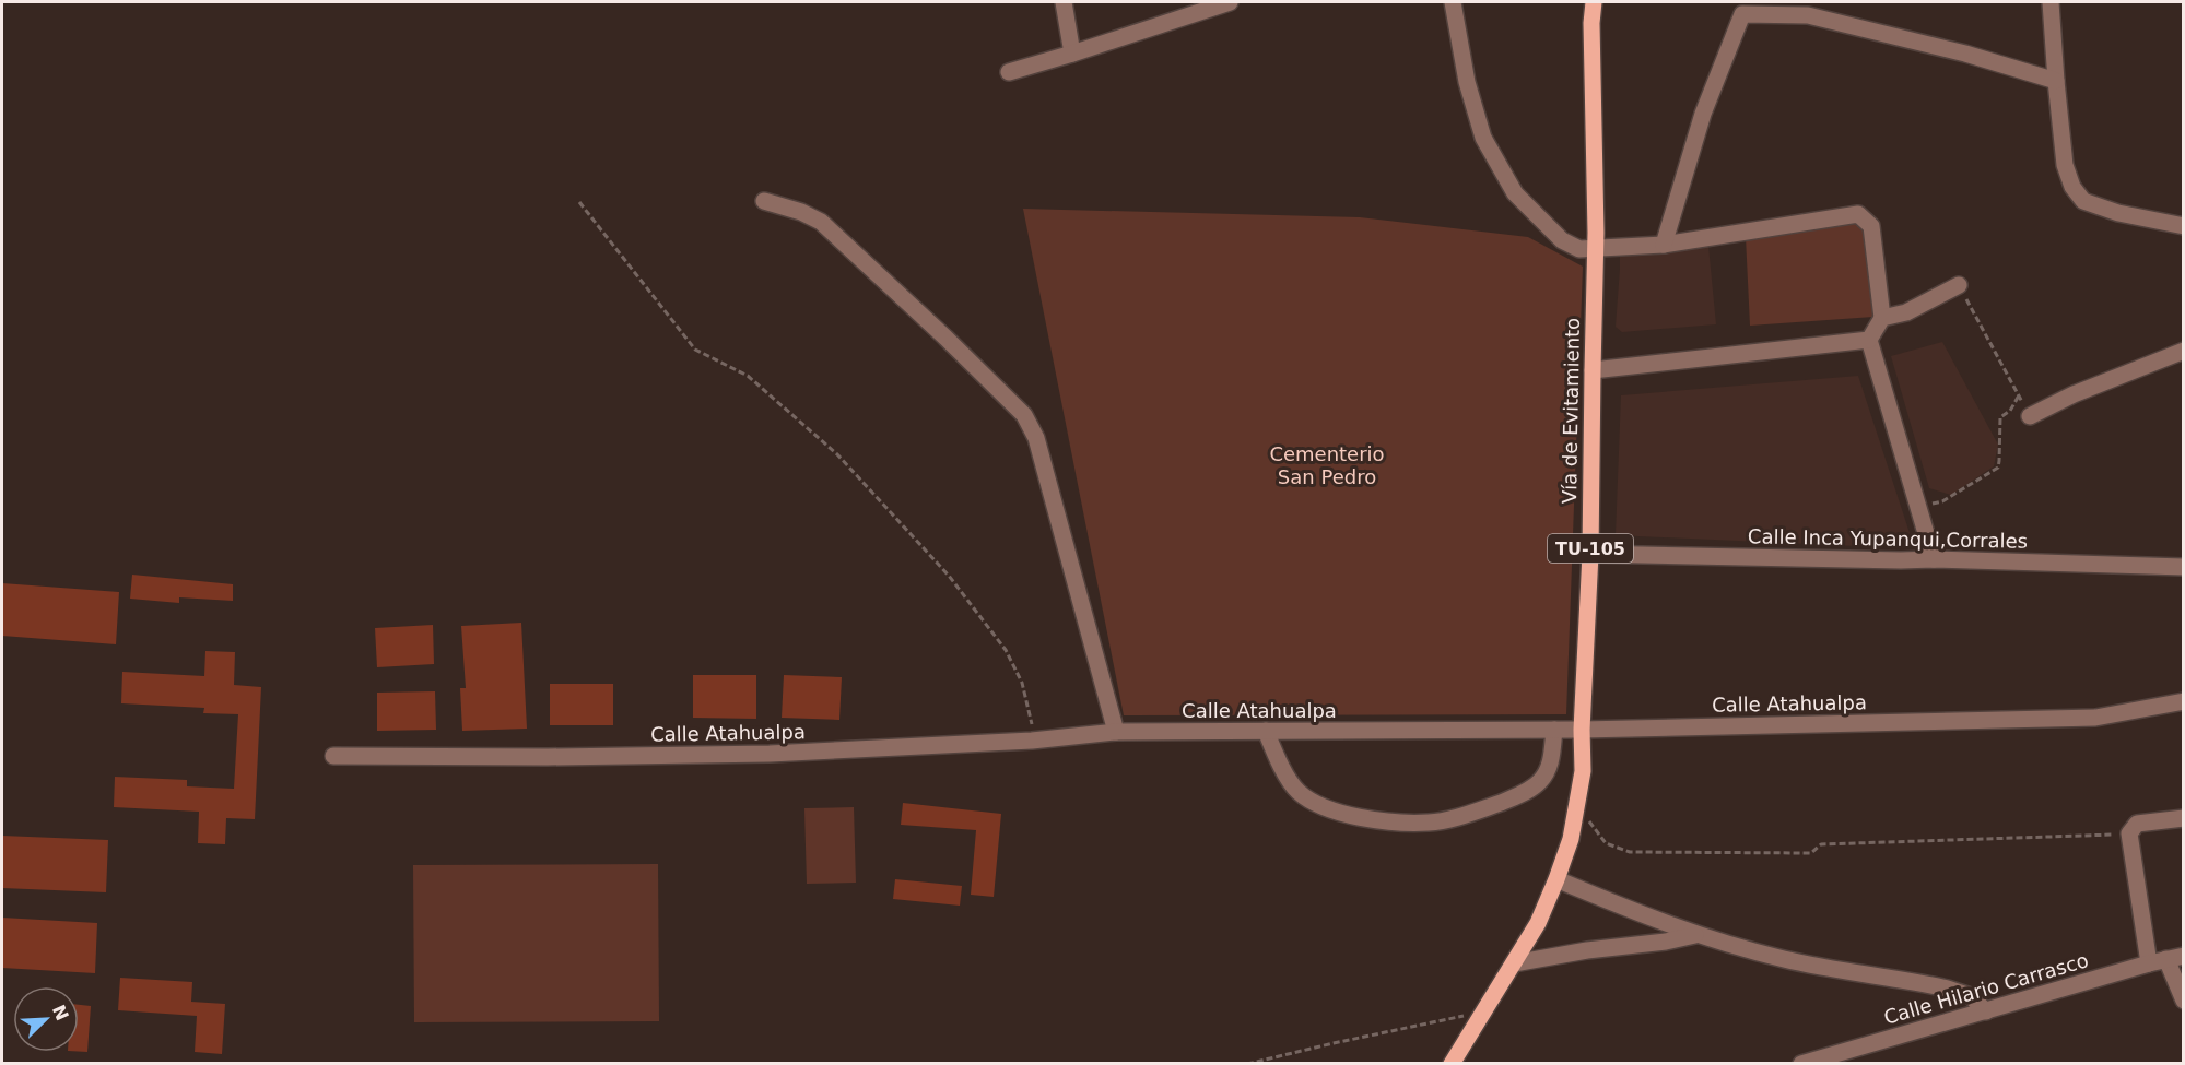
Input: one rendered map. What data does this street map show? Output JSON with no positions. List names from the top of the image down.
{
  "streets": {
    "main road": ["Vía de Evitamiento", "TU-105"],
    "street": ["Calle Inca Yupanqui,Corrales", "Calle Atahualpa", "Calle Hilario Carrasco"]
  },
  "crossings": [
    ["Vía de Evitamiento", "Calle Inca Yupanqui,Corrales"],
    ["Vía de Evitamiento", "Calle Atahualpa"]
  ],
  "parks": ["Cementerio San Pedro"],
  "north": "top right"
}
